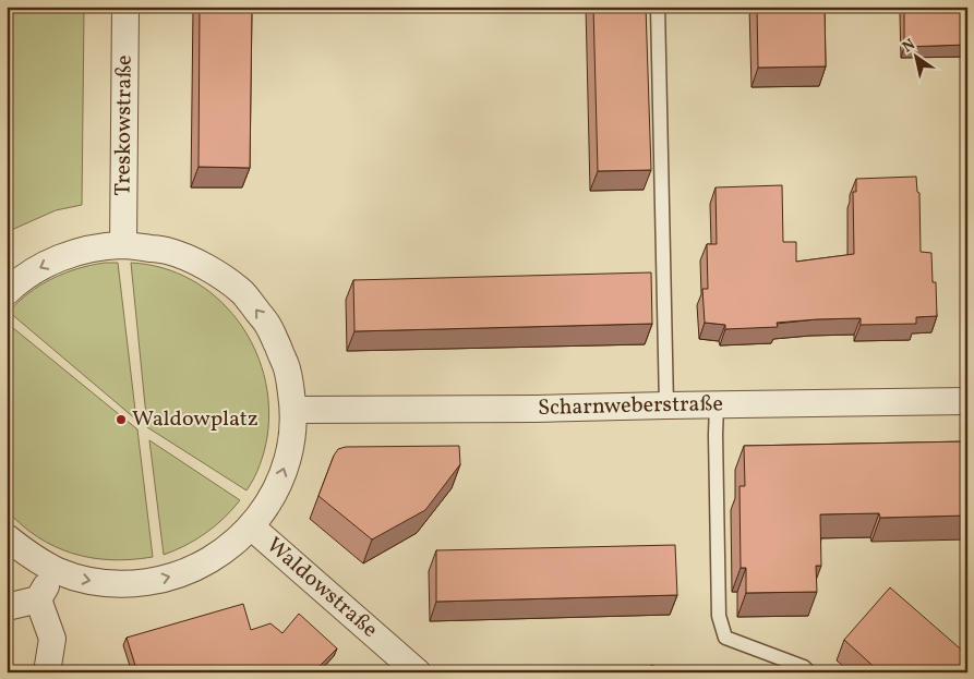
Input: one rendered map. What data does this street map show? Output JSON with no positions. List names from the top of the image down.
{
  "streets": {
    "street": ["Treskowstraße", "Scharnweberstraße", "Waldowstraße"]
  },
  "places": ["Waldowplatz"],
  "north": "top left"
}
